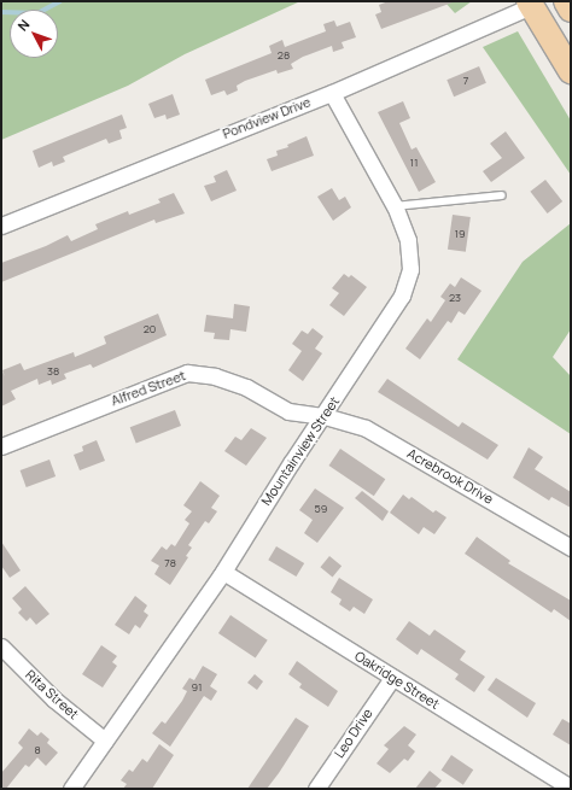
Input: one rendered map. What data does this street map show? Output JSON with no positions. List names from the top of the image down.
{
  "streets": {
    "street": [
      "Pondview Drive",
      "Alfred Street",
      "Mountainview Street",
      "Acrebrook Drive",
      "Oakridge Street",
      "Rita Street",
      "Leo Drive"
    ]
  },
  "crossings": [
    ["Pondview Drive", "Mountainview Street"],
    ["Alfred Street", "Mountainview Street"],
    ["Alfred Street", "Acrebrook Drive"],
    ["Mountainview Street", "Acrebrook Drive"],
    ["Mountainview Street", "Oakridge Street"],
    ["Mountainview Street", "Rita Street"],
    ["Oakridge Street", "Leo Drive"]
  ],
  "house_numbers": [
    "28",
    "7",
    "11",
    "19",
    "23",
    "20",
    "38",
    "59",
    "78",
    "91",
    "8"
  ],
  "north": "top left"
}
